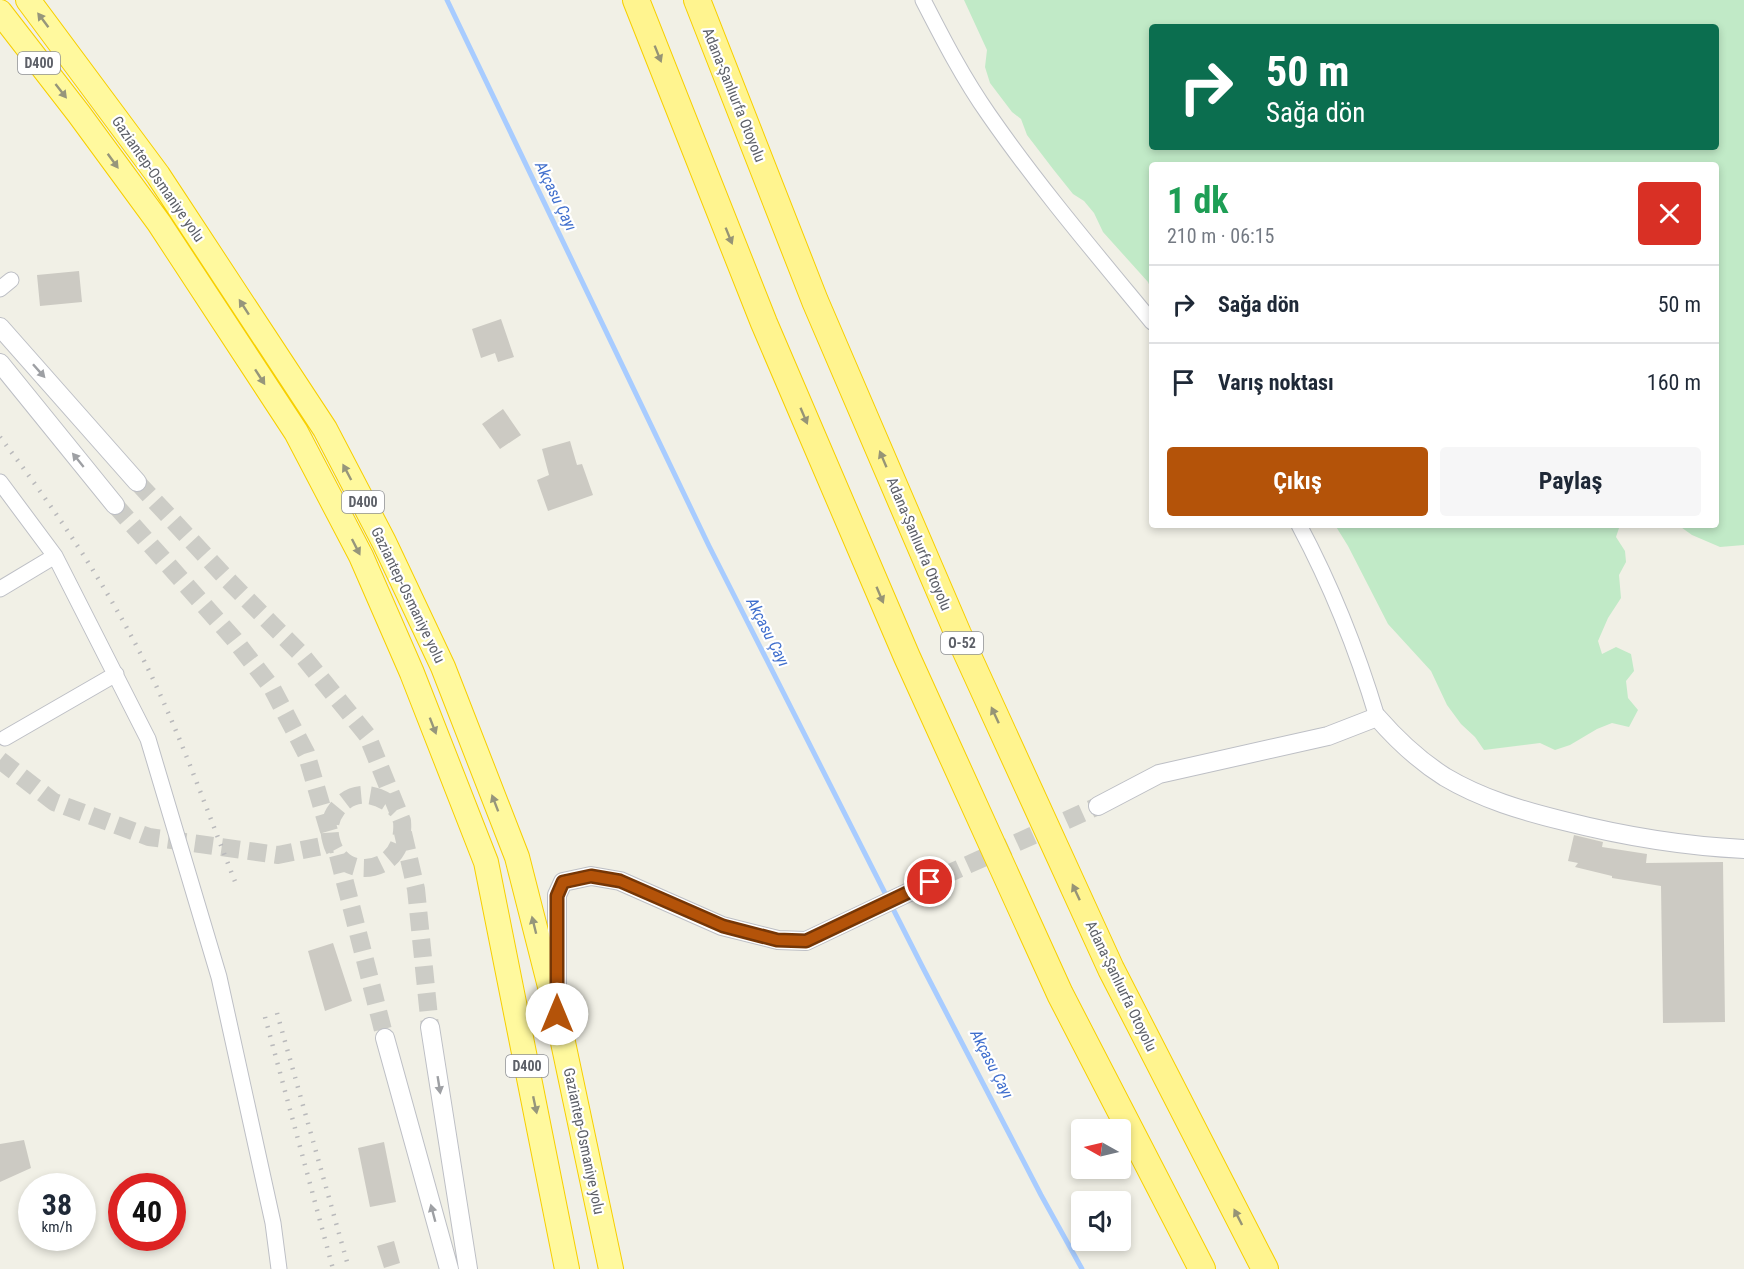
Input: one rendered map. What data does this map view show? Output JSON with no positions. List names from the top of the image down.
{
  "streets": {
    "highway": [
      "D400",
      "Adana-Şanlıurfa Otoyolu",
      "Gaziantep-Osmaniye yolu",
      "O-52"
    ]
  },
  "water": ["Akçasu Çayı"],
  "north": "left",
  "page": {
    "turn": ["50 m", "Sağa dön"],
    "heading": ["1 dk", "210 m · 06:15"],
    "list": [
      {
        "name": "Sağa dön",
        "value": "50 m"
      },
      {
        "name": "Varış noktası",
        "value": "160 m"
      }
    ],
    "buttons": ["Çıkış", "Paylaş"],
    "speed": "38 km/h",
    "limit": "40"
  }
}
